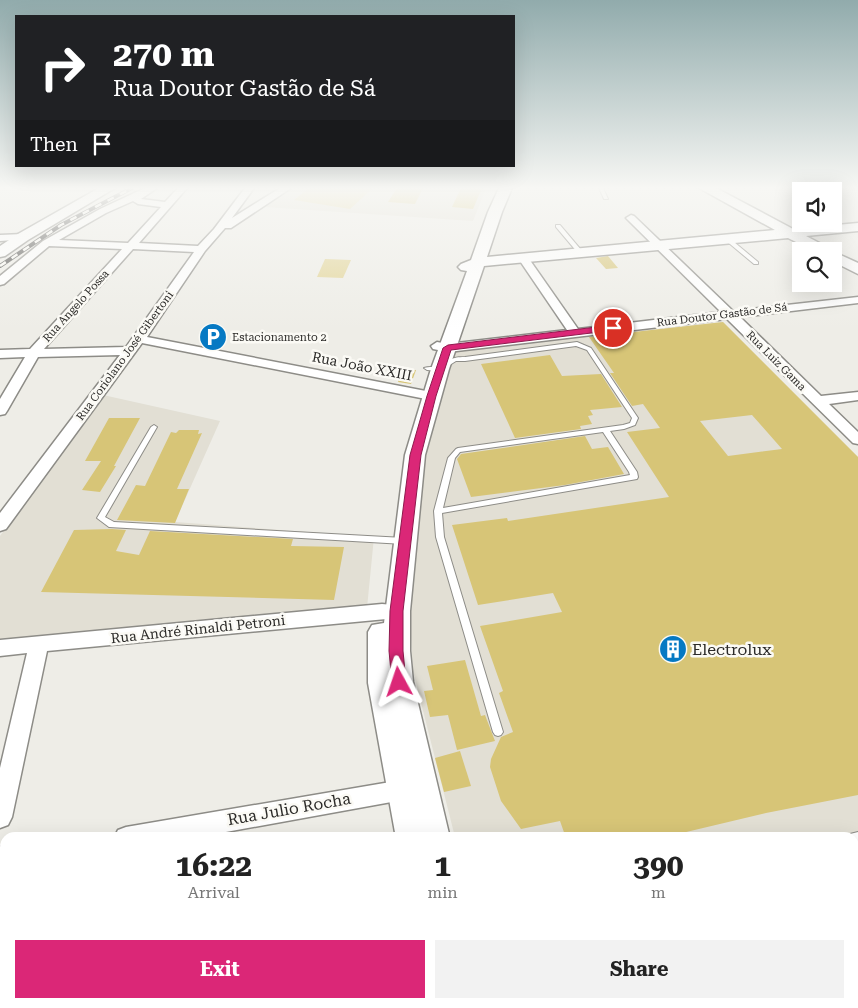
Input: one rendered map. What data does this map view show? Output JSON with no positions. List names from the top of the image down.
{
  "streets": {
    "street": [
      "Rua Angelo Possa",
      "Rua Doutor Gastão de Sá",
      "Rua Coriolano José Gibertoni",
      "Rua Luiz Gama",
      "Rua João XXIII",
      "Rua André Rinaldi Petroni",
      "Rua Julio Rocha"
    ]
  },
  "crossings": [
    ["Rua Doutor Gastão de Sá", "Rua Luiz Gama"],
    ["Rua Coriolano José Gibertoni", "Rua João XXIII"]
  ],
  "places": {
    "parking": ["Estacionamento 2"],
    "building": ["Electrolux"]
  },
  "page": {
    "turn": ["270 m", "Rua Doutor Gastão de Sá"],
    "then": "Then",
    "eta": [
      "16:22",
      "Arrival",
      "1",
      "min",
      "390",
      "m"
    ],
    "buttons": ["Exit", "Share"]
  }
}
